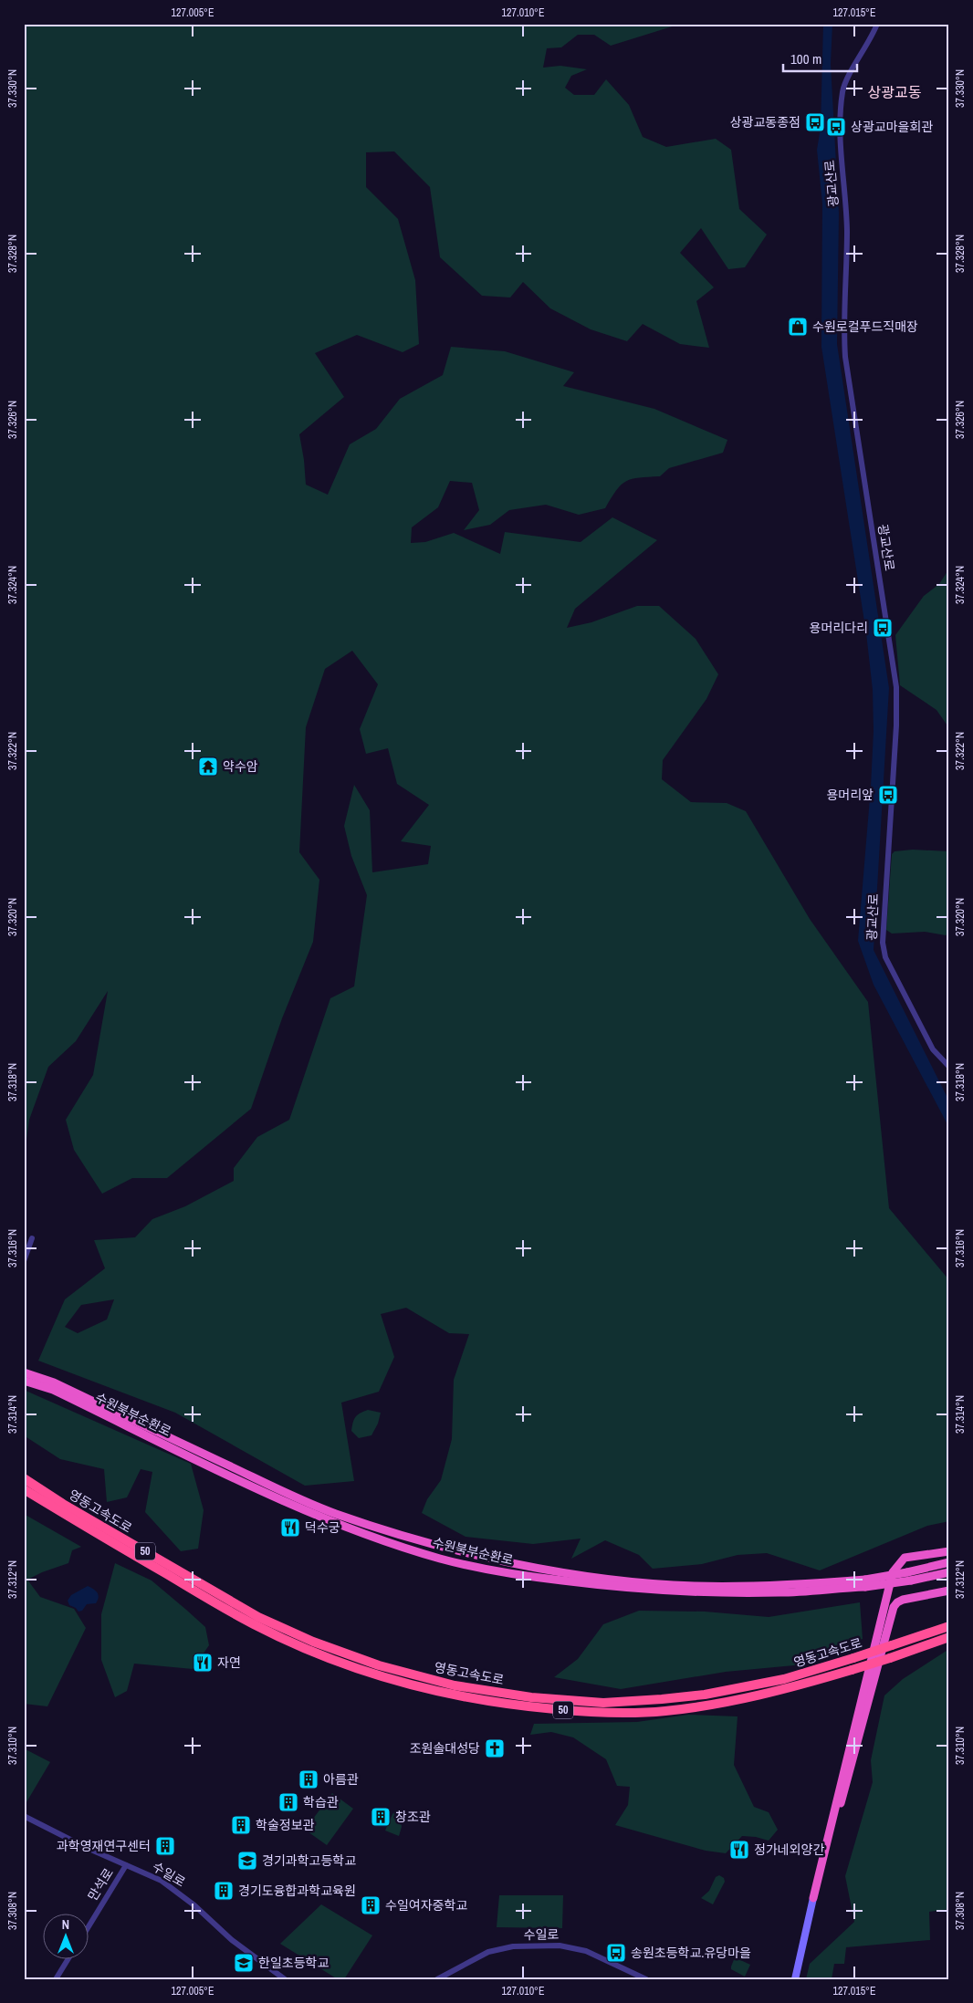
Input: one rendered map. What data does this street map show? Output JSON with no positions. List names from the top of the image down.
{
  "streets": {
    "highway": ["수원북부순환로", "영동고속도로", "50"],
    "street": ["광교산로", "수일로", "만석로"]
  },
  "crossings": [
    ["수일로", "만석로"]
  ],
  "districts": ["상광교동"],
  "places": {
    "bus stop": [
      "상광교동종점",
      "상광교마을회관",
      "용머리다리",
      "용머리앞",
      "송원초등학교.유당마을"
    ],
    "shop": ["수원로컬푸드직매장"],
    "temple": ["약수암"],
    "restaurant": ["덕수궁", "자연", "정가네외양간"],
    "church": ["조원솔대성당"],
    "building": [
      "아름관",
      "학습관",
      "창조관",
      "학술정보관",
      "과학영재연구센터",
      "경기도융합과학교육원",
      "수일여자중학교"
    ],
    "school or university": ["경기과학고등학교", "한일초등학교"]
  },
  "scale_bar": "100 m",
  "north": "top",
  "coordinates": [
    "127.005°E",
    "127.010°E",
    "127.015°E",
    "37.330°N",
    "37.328°N",
    "37.326°N",
    "37.324°N",
    "37.322°N",
    "37.320°N",
    "37.318°N",
    "37.316°N",
    "37.314°N",
    "37.312°N",
    "37.310°N",
    "37.308°N"
  ]
}
